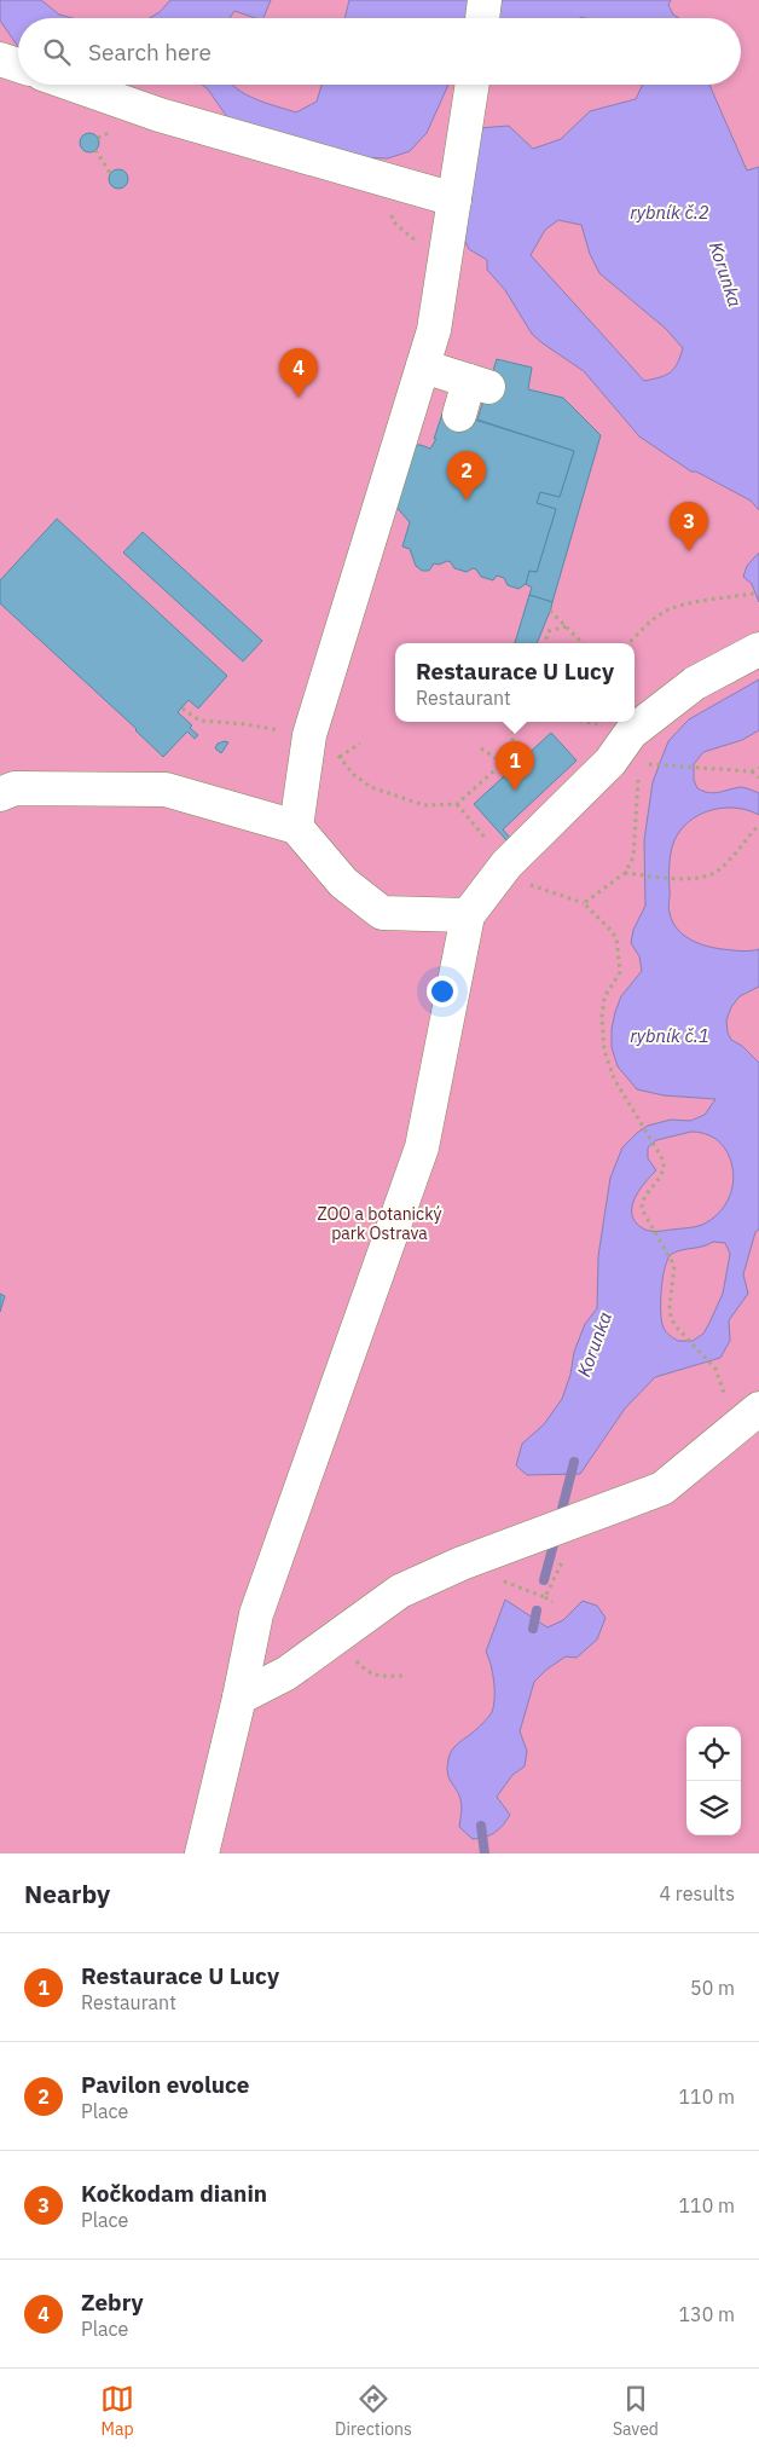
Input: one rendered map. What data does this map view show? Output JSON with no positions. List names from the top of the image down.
{
  "water": ["rybník č.2", "Korunka", "rybník č.1"],
  "parks": ["ZOO a botanický park Ostrava"],
  "page": {
    "search": "Search here",
    "pins": [
      "4",
      "2",
      "3",
      "1"
    ],
    "popup": ["Restaurace U Lucy", "Restaurant"],
    "heading": ["Nearby", "4 results"],
    "list": [
      {
        "mark": "1",
        "name": "Restaurace U Lucy",
        "note": "Restaurant",
        "value": "50 m"
      },
      {
        "mark": "2",
        "name": "Pavilon evoluce",
        "note": "Place",
        "value": "110 m"
      },
      {
        "mark": "3",
        "name": "Kočkodam dianin",
        "note": "Place",
        "value": "110 m"
      },
      {
        "mark": "4",
        "name": "Zebry",
        "note": "Place",
        "value": "130 m"
      }
    ],
    "nav": ["Map", "Directions", "Saved"]
  }
}
